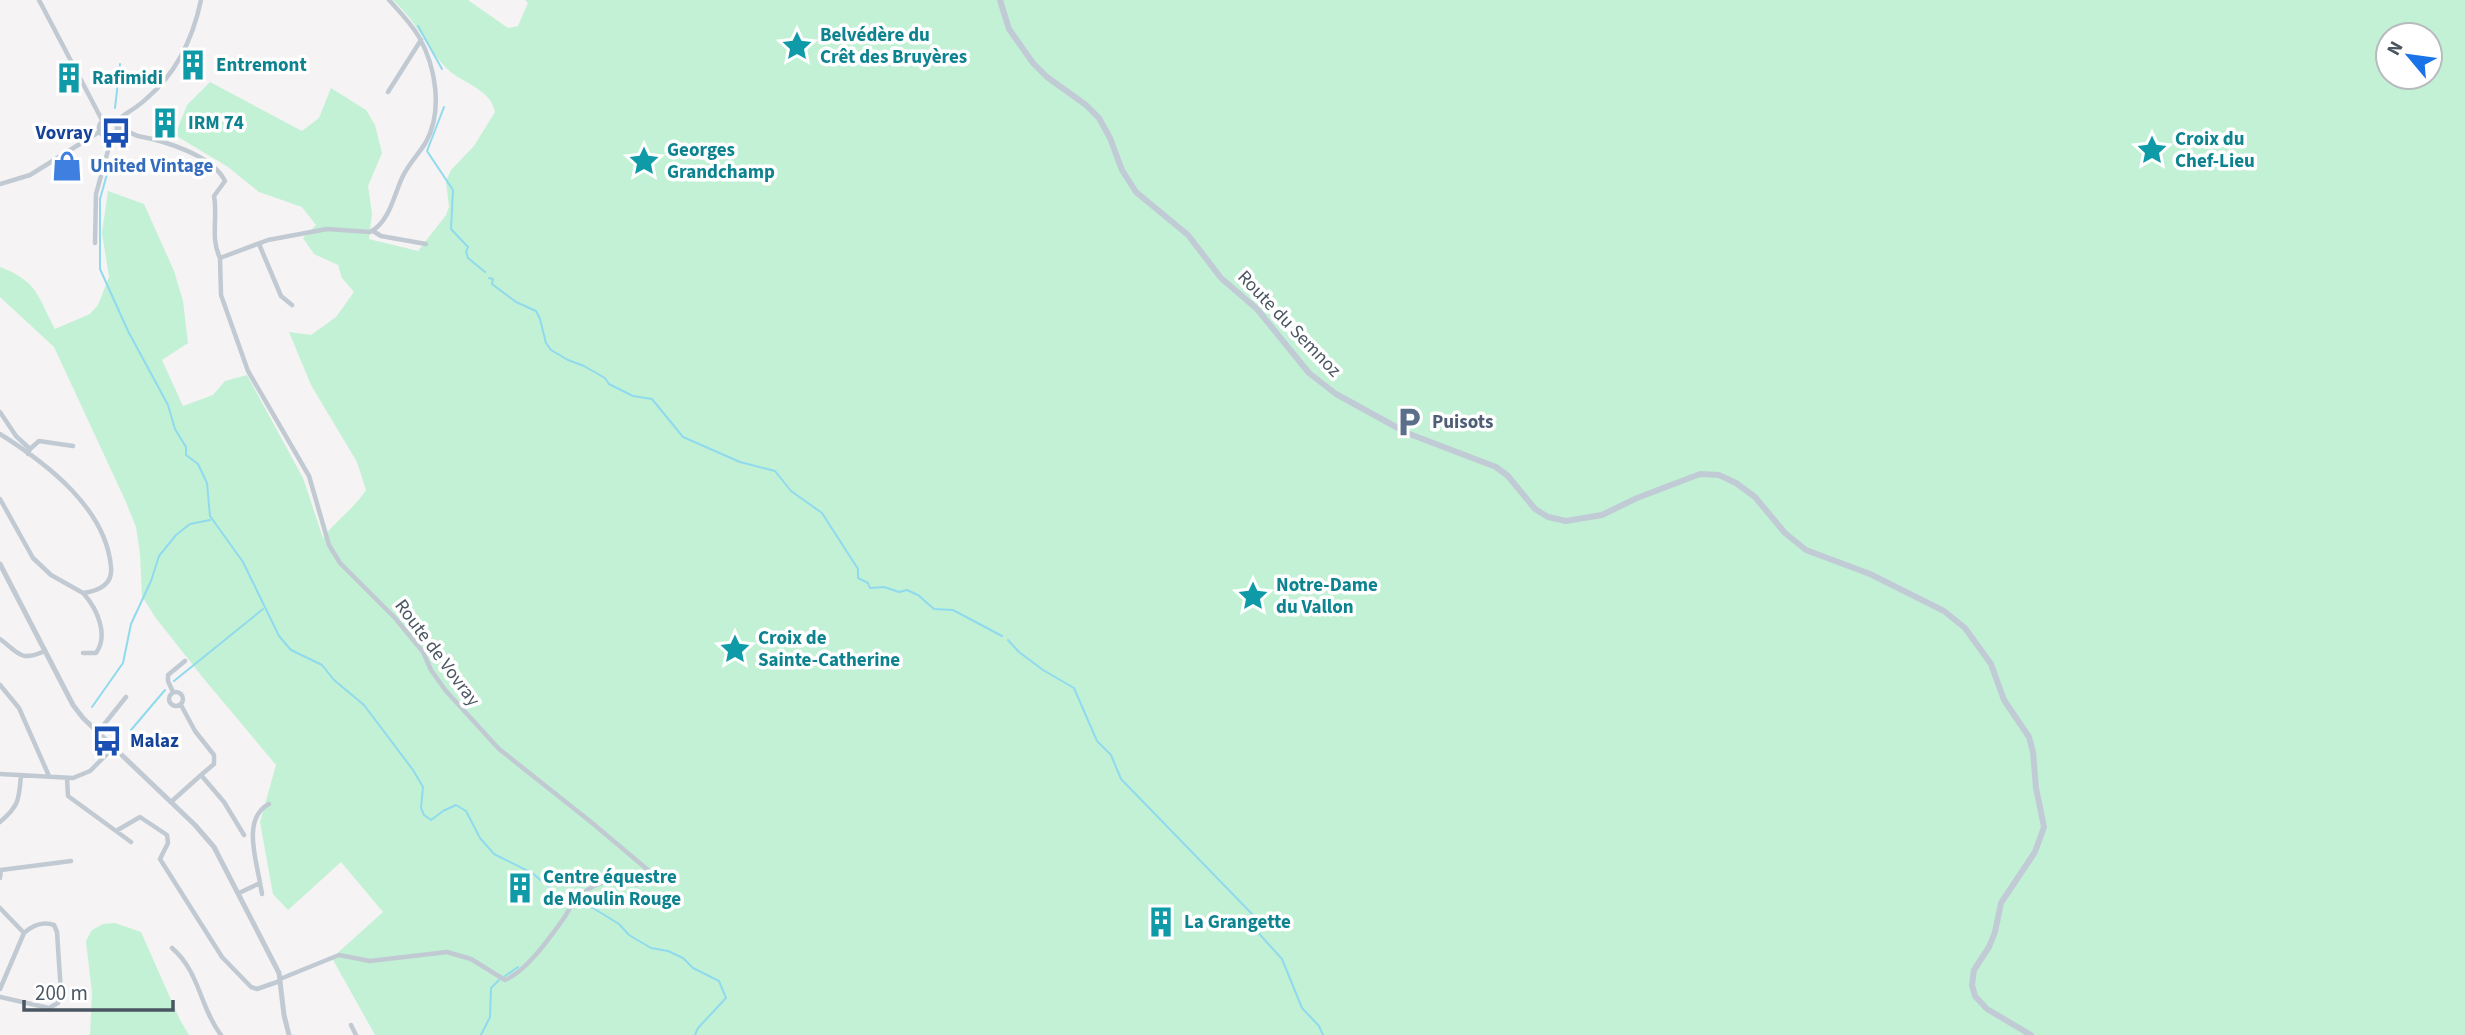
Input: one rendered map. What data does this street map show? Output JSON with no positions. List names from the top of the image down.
{
  "streets": {
    "main road": ["Route du Semnoz"],
    "street": ["Route de Vovray"]
  },
  "places": {
    "place": [
      "Belvédère du Crêt des Bruyères",
      "Croix du Chef-Lieu",
      "Georges Grandchamp",
      "Notre-Dame du Vallon",
      "Croix de Sainte-Catherine"
    ],
    "building": [
      "Entremont",
      "Rafimidi",
      "IRM 74",
      "Centre équestre de Moulin Rouge",
      "La Grangette"
    ],
    "bus stop": ["Vovray", "Malaz"],
    "shop": ["United Vintage"],
    "parking": ["Puisots"]
  },
  "scale_bar": "200 m",
  "north": "top left"
}
